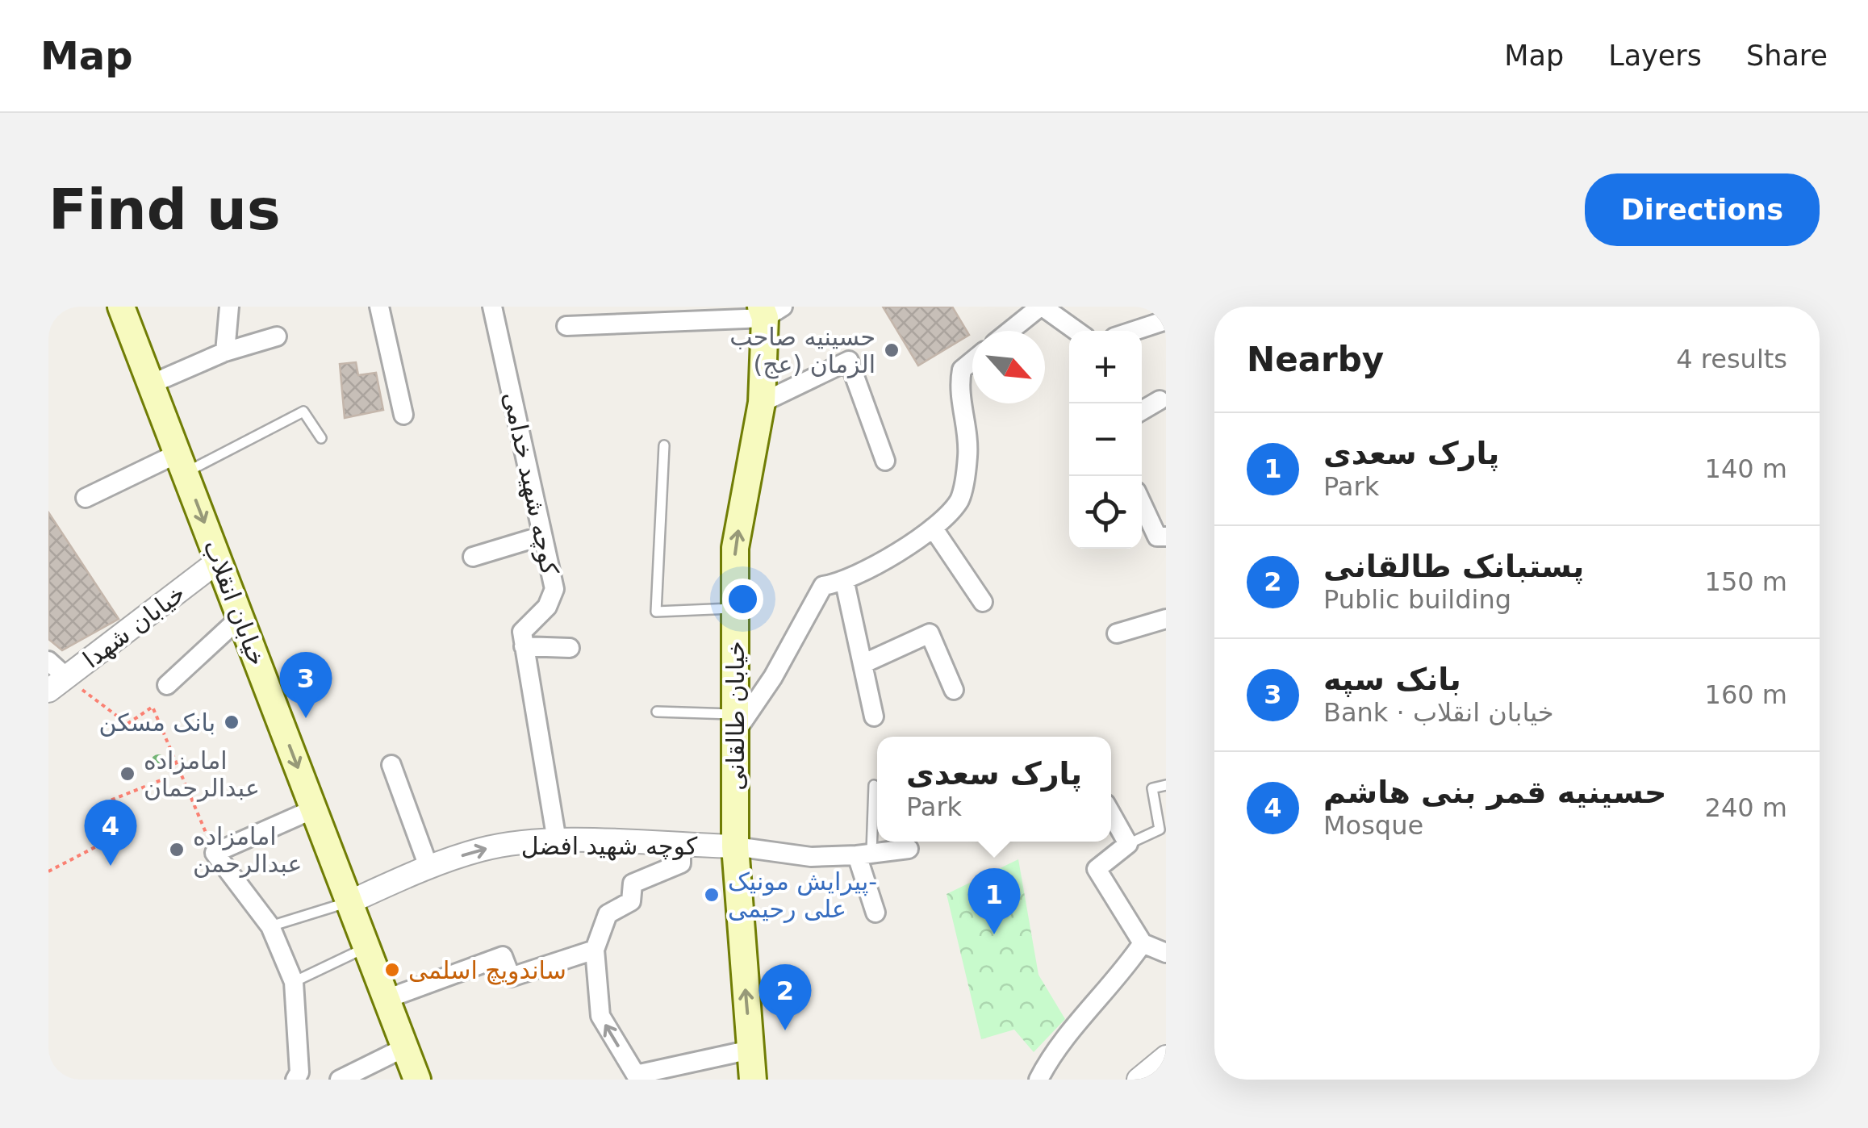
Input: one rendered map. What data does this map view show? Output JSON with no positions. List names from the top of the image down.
{
  "streets": {
    "main road": ["خیابان انقلاب", "خیابان طالقانی"],
    "street": ["کوچه شهید خدامی", "خیابان شهدا", "کوچه شهید افضل"]
  },
  "crossings": [
    ["خیابان انقلاب", "خیابان شهدا"],
    ["خیابان انقلاب", "کوچه شهید افضل"],
    ["خیابان طالقانی", "کوچه شهید افضل"]
  ],
  "one_way": ["خیابان انقلاب", "خیابان طالقانی"],
  "places": [
    "حسینیه صاحب الزمان (عج)",
    "بانک مسکن",
    "امامزاده عبدالرحمان",
    "امامزاده عبدالرحمن",
    "پیرایش مونیک- علی رحیمی",
    "ساندویچ اسلمی"
  ],
  "north": "bottom right",
  "page": {
    "header": "Map",
    "nav": ["Map", "Layers", "Share"],
    "buttons": "Directions",
    "title": "Find us",
    "heading": ["Nearby", "4 results"],
    "map_buttons": ["+", "−"],
    "list": [
      {
        "mark": "1",
        "name": "پارک سعدی",
        "note": "Park",
        "value": "140 m"
      },
      {
        "mark": "2",
        "name": "پستبانک طالقانی",
        "note": "Public building",
        "value": "150 m"
      },
      {
        "mark": "3",
        "name": "بانک سپه",
        "note": "Bank · خیابان انقلاب",
        "value": "160 m"
      },
      {
        "mark": "4",
        "name": "حسینیه قمر بنی هاشم",
        "note": "Mosque",
        "value": "240 m"
      }
    ],
    "pins": [
      "3",
      "4",
      "1",
      "2"
    ],
    "popup": ["پارک سعدی", "Park"]
  }
}
